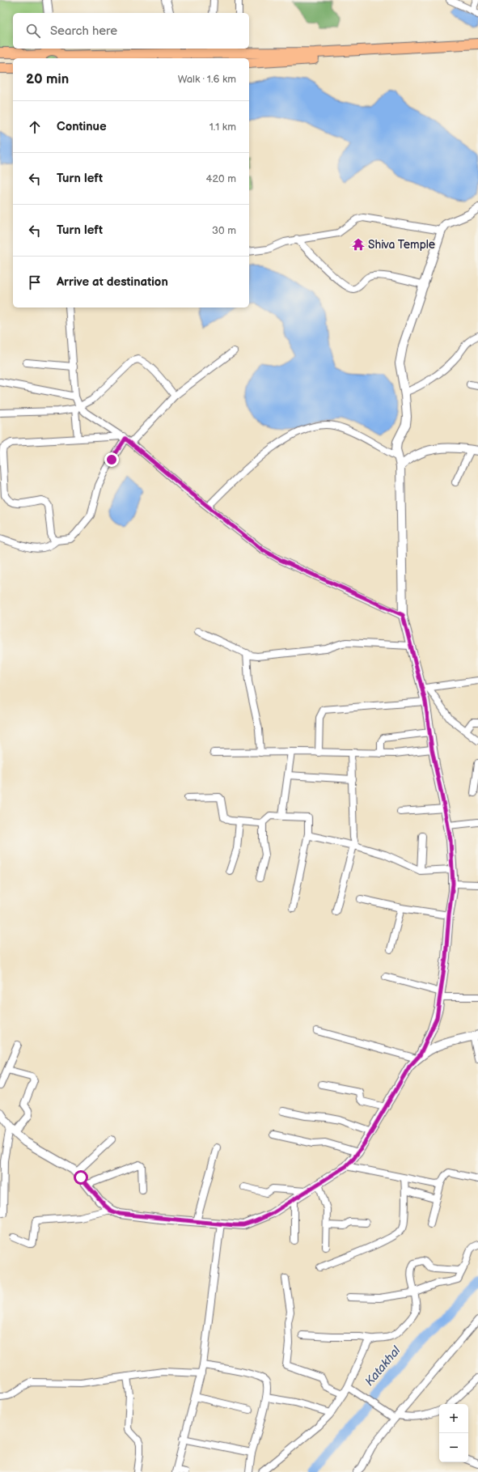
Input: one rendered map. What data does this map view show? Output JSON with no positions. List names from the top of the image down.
{
  "water": ["Katakhal"],
  "places": {
    "temple": ["Shiva Temple"]
  },
  "page": {
    "search": "Search here",
    "heading": ["20 min", "Walk · 1.6 km"],
    "list": [
      ["Continue", "1.1 km"],
      ["Turn left", "420 m"],
      ["Turn left", "30 m"],
      "Arrive at destination"
    ],
    "map_buttons": ["+", "−"]
  }
}
